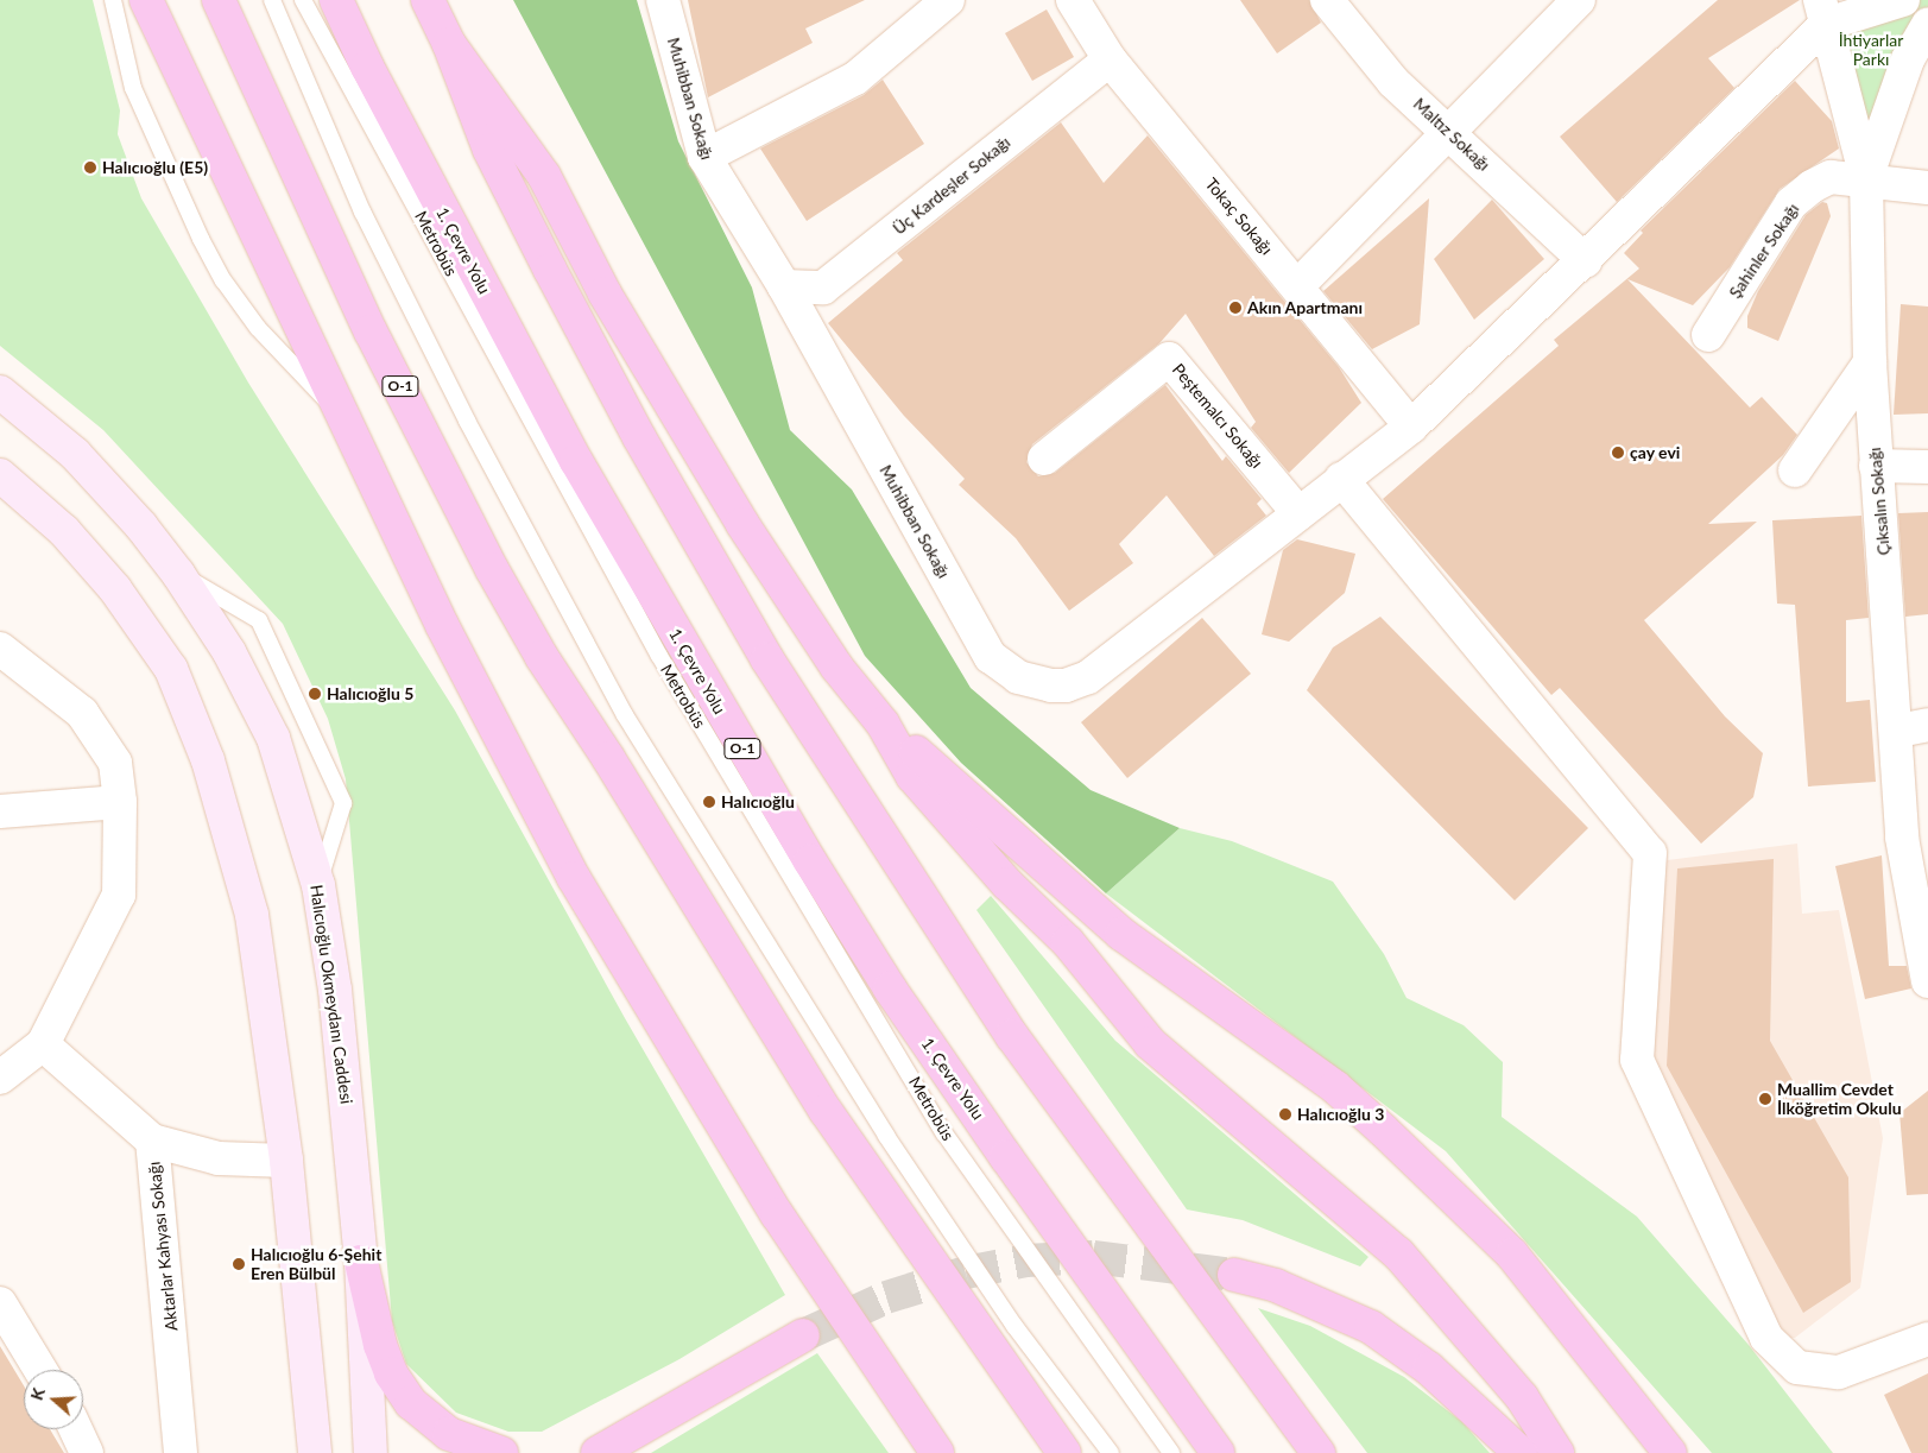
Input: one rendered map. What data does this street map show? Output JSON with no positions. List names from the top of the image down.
{
  "streets": {
    "highway": ["1. Çevre Yolu", "O-1"],
    "main road": ["Halıcıoğlu Okmeydanı Caddesi"],
    "street": [
      "Muhibban Sokağı",
      "Maltız Sokağı",
      "Üç Kardeşler Sokağı",
      "Tokaç Sokağı",
      "Şahinler Sokağı",
      "Peştemalcı Sokağı",
      "Çıksalın Sokağı",
      "Aktarlar Kahyası Sokağı"
    ],
    "lane": ["Metrobüs"]
  },
  "crossings": [
    ["Muhibban Sokağı", "Maltız Sokağı"],
    ["Muhibban Sokağı", "Üç Kardeşler Sokağı"],
    ["Muhibban Sokağı", "Tokaç Sokağı"],
    ["Muhibban Sokağı", "Peştemalcı Sokağı"],
    ["Muhibban Sokağı", "Çıksalın Sokağı"],
    ["Üç Kardeşler Sokağı", "Tokaç Sokağı"],
    ["Şahinler Sokağı", "Çıksalın Sokağı"]
  ],
  "parks": ["İhtiyarlar Parkı"],
  "places": [
    "Halıcıoğlu (E5)",
    "Akın Apartmanı",
    "çay evi",
    "Halıcıoğlu 5",
    "Halıcıoğlu",
    "Muallim Cevdet İlköğretim Okulu",
    "Halıcıoğlu 3",
    "Halıcıoğlu 6-Şehit Eren Bülbül"
  ],
  "north": "left"
}
